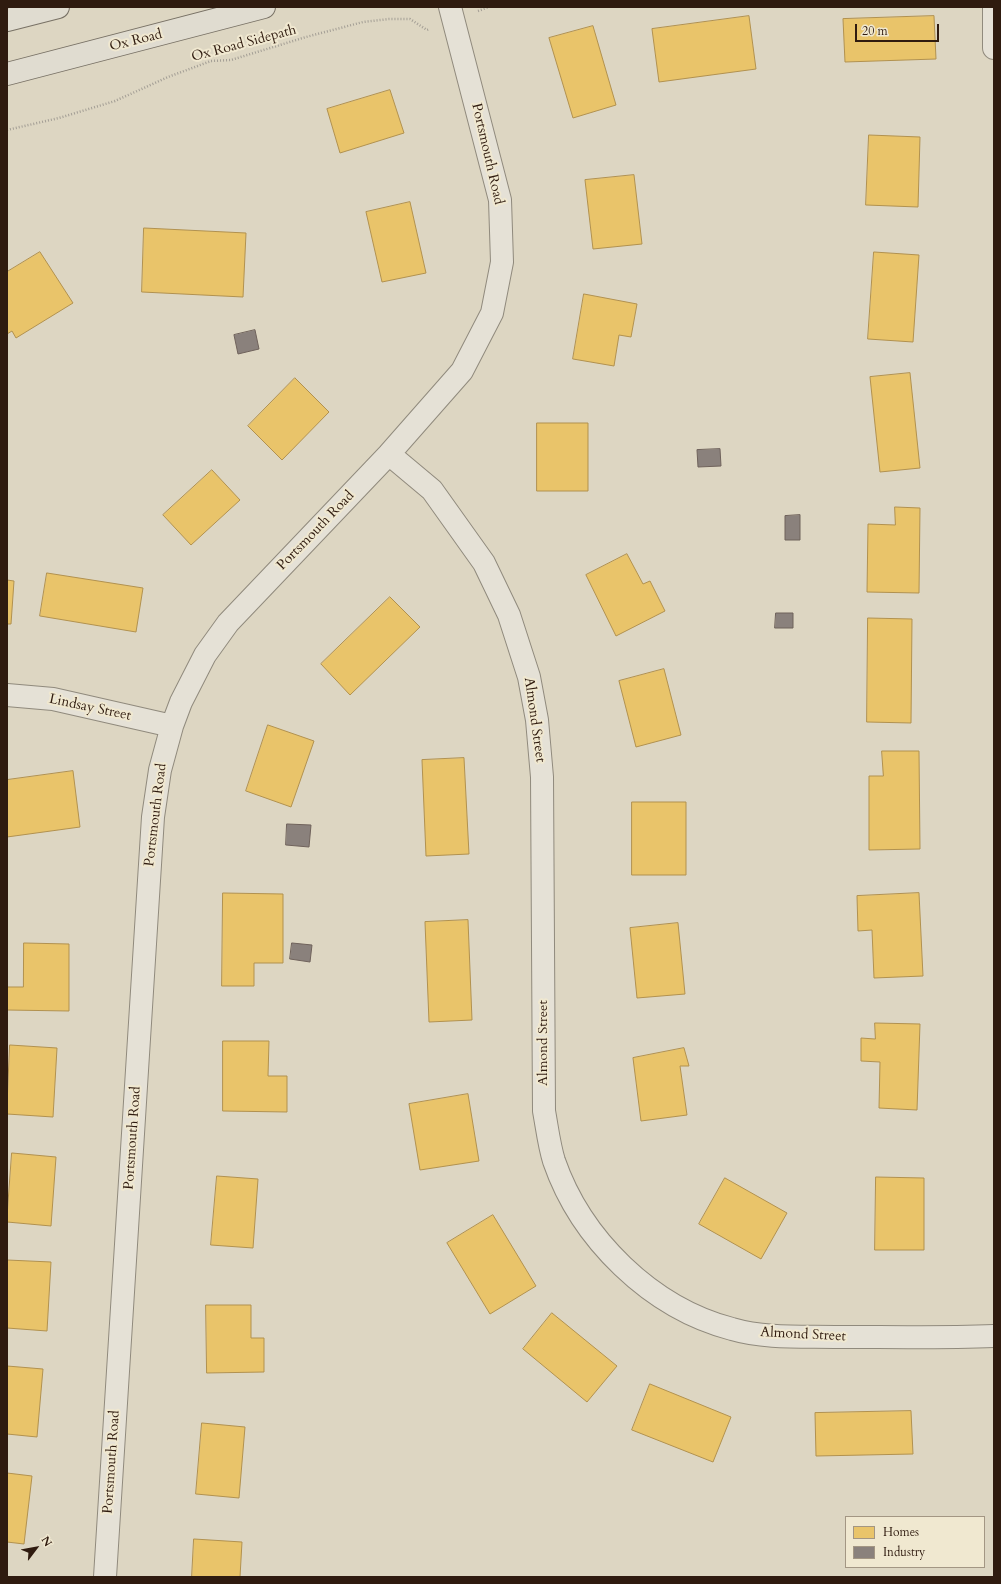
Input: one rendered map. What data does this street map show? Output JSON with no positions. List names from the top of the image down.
{
  "streets": {
    "main road": ["Ox Road"],
    "street": ["Portsmouth Road", "Lindsay Street", "Almond Street"],
    "path": ["Ox Road Sidepath"]
  },
  "crossings": [
    ["Ox Road Sidepath", "Portsmouth Road"],
    ["Portsmouth Road", "Lindsay Street"],
    ["Portsmouth Road", "Almond Street"]
  ],
  "legend": ["Homes", "Industry"],
  "scale_bar": "20 m",
  "north": "top right"
}
